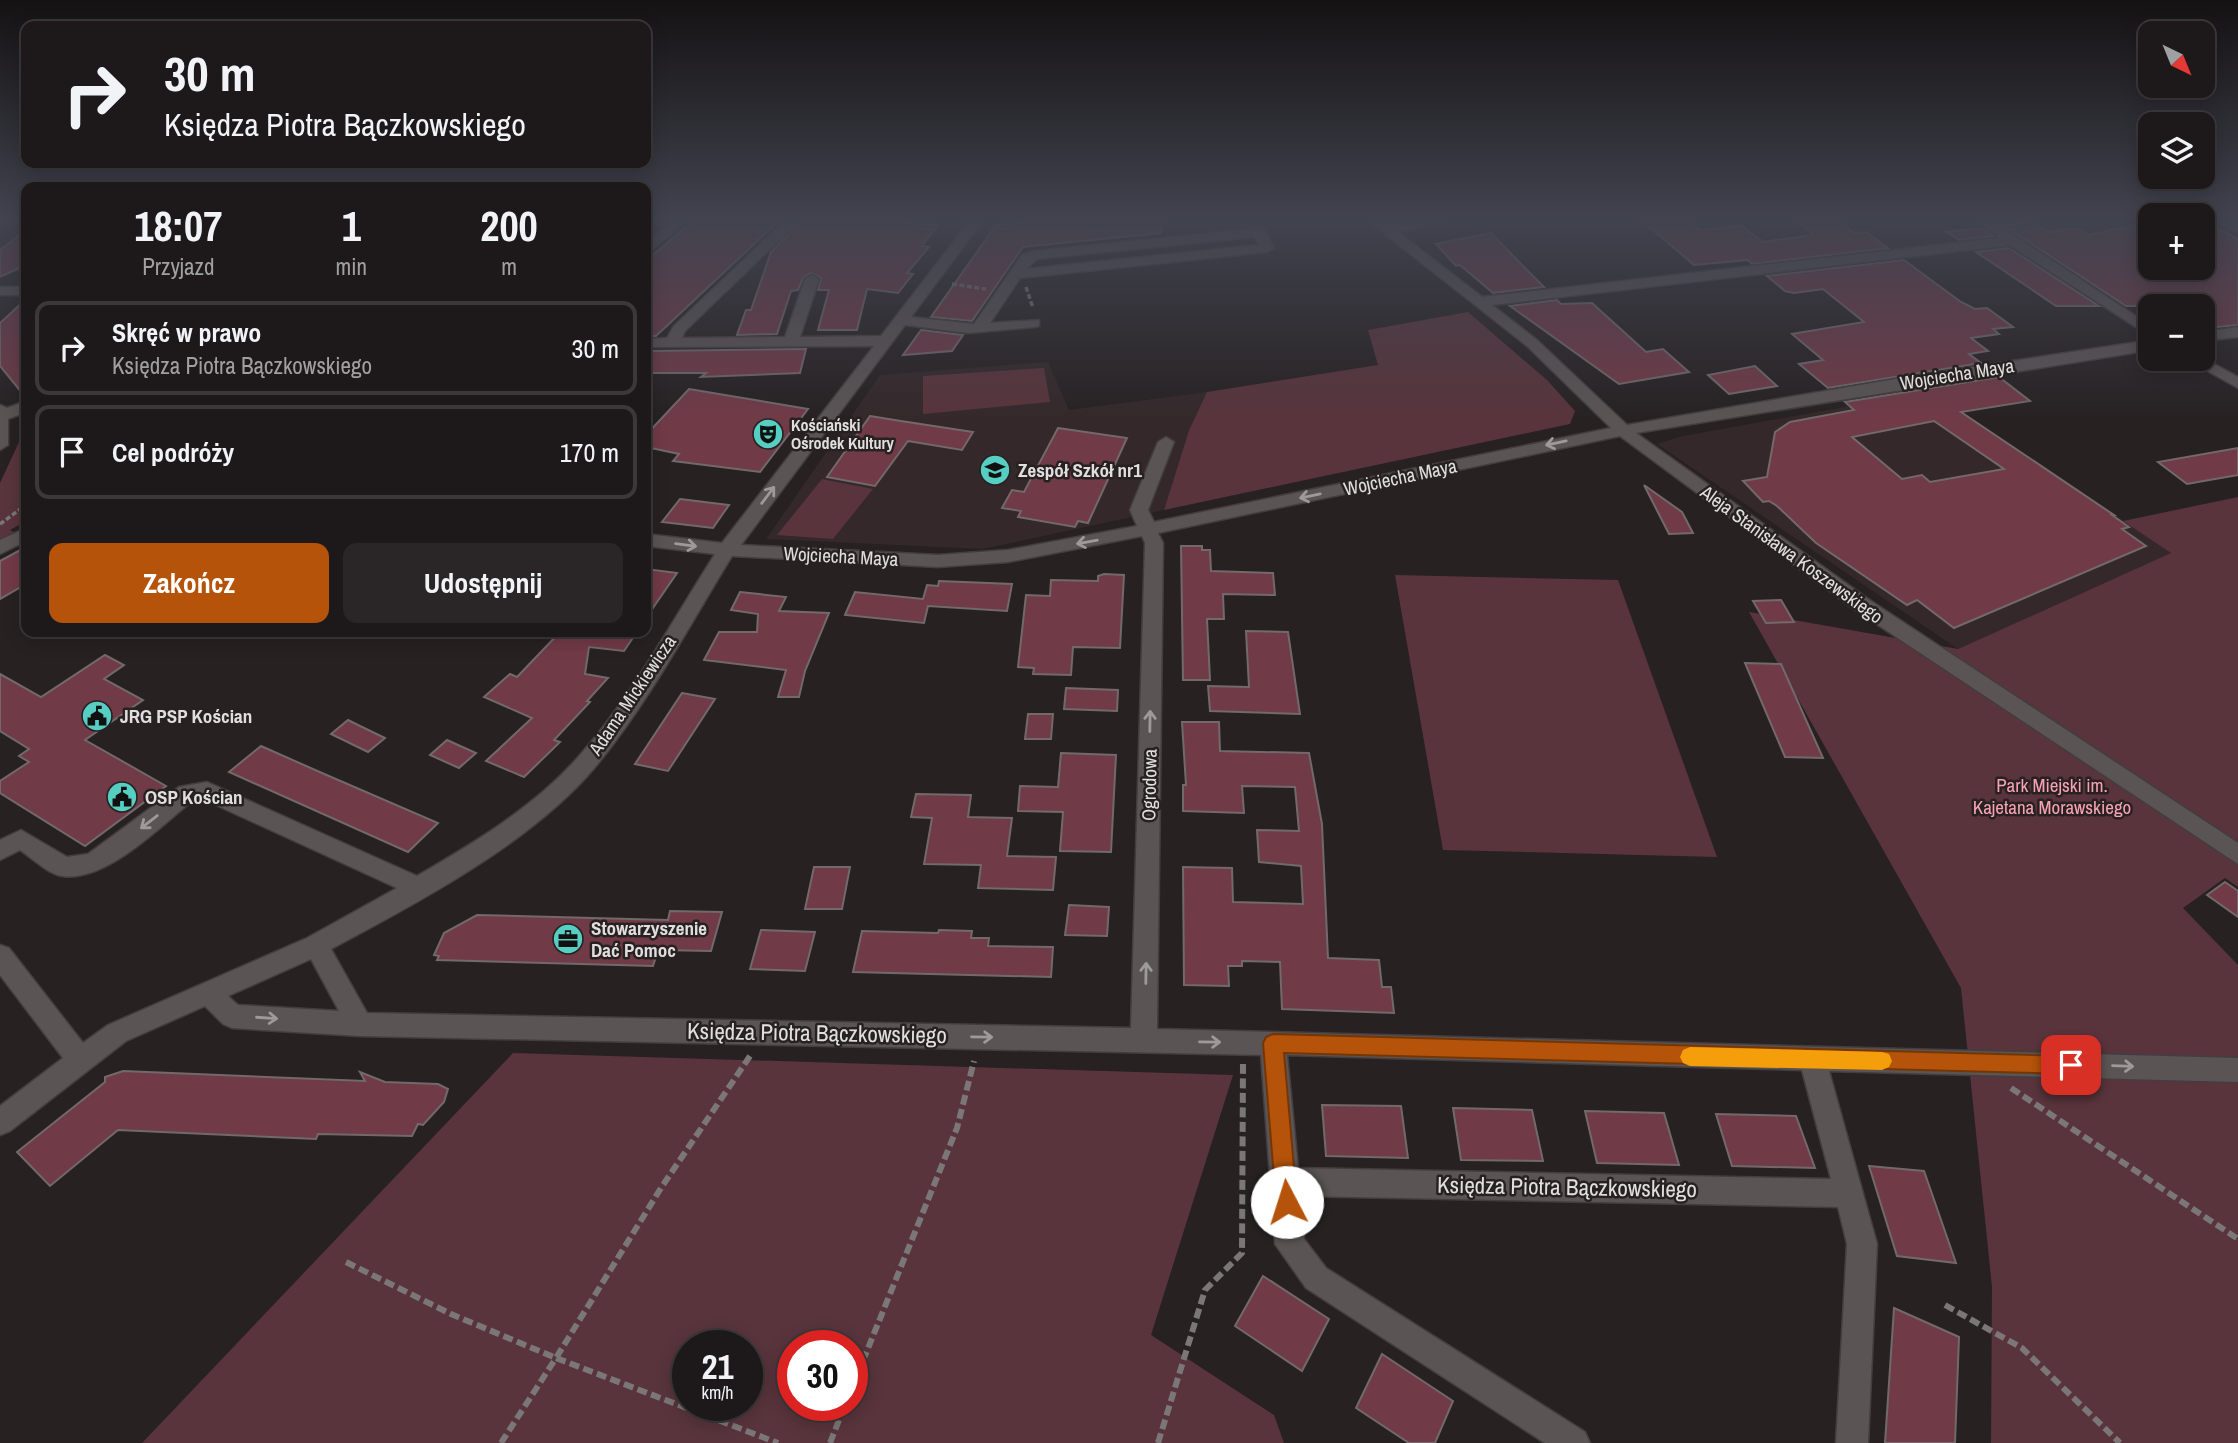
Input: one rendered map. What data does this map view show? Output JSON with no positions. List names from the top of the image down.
{
  "streets": {
    "street": [
      "Wojciecha Maya",
      "Aleja Stanisława Koszewskiego",
      "Adama Mickiewicza",
      "Ogrodowa",
      "Księdza Piotra Bączkowskiego"
    ]
  },
  "crossings": [
    ["Wojciecha Maya", "Aleja Stanisława Koszewskiego"],
    ["Wojciecha Maya", "Adama Mickiewicza"],
    ["Wojciecha Maya", "Ogrodowa"],
    ["Adama Mickiewicza", "Księdza Piotra Bączkowskiego"],
    ["Ogrodowa", "Księdza Piotra Bączkowskiego"]
  ],
  "one_way": ["Wojciecha Maya", "Ogrodowa", "Księdza Piotra Bączkowskiego"],
  "parks": ["Park Miejski im. Kajetana Morawskiego"],
  "places": {
    "theatre": ["Kościański Ośrodek Kultury"],
    "school or university": ["Zespół Szkół nr1"],
    "public building": ["JRG PSP Kościan", "OSP Kościan"],
    "office": ["Stowarzyszenie Dać Pomoc"]
  },
  "north": "bottom right",
  "page": {
    "map_buttons": ["+", "−"],
    "turn": ["30 m", "Księdza Piotra Bączkowskiego"],
    "eta": [
      "18:07",
      "Przyjazd",
      "1",
      "min",
      "200",
      "m"
    ],
    "list": [
      {
        "name": "Skręć w prawo",
        "note": "Księdza Piotra Bączkowskiego",
        "value": "30 m"
      },
      {
        "name": "Cel podróży",
        "value": "170 m"
      }
    ],
    "buttons": ["Zakończ", "Udostępnij"],
    "speed": "21 km/h",
    "limit": "30"
  }
}
